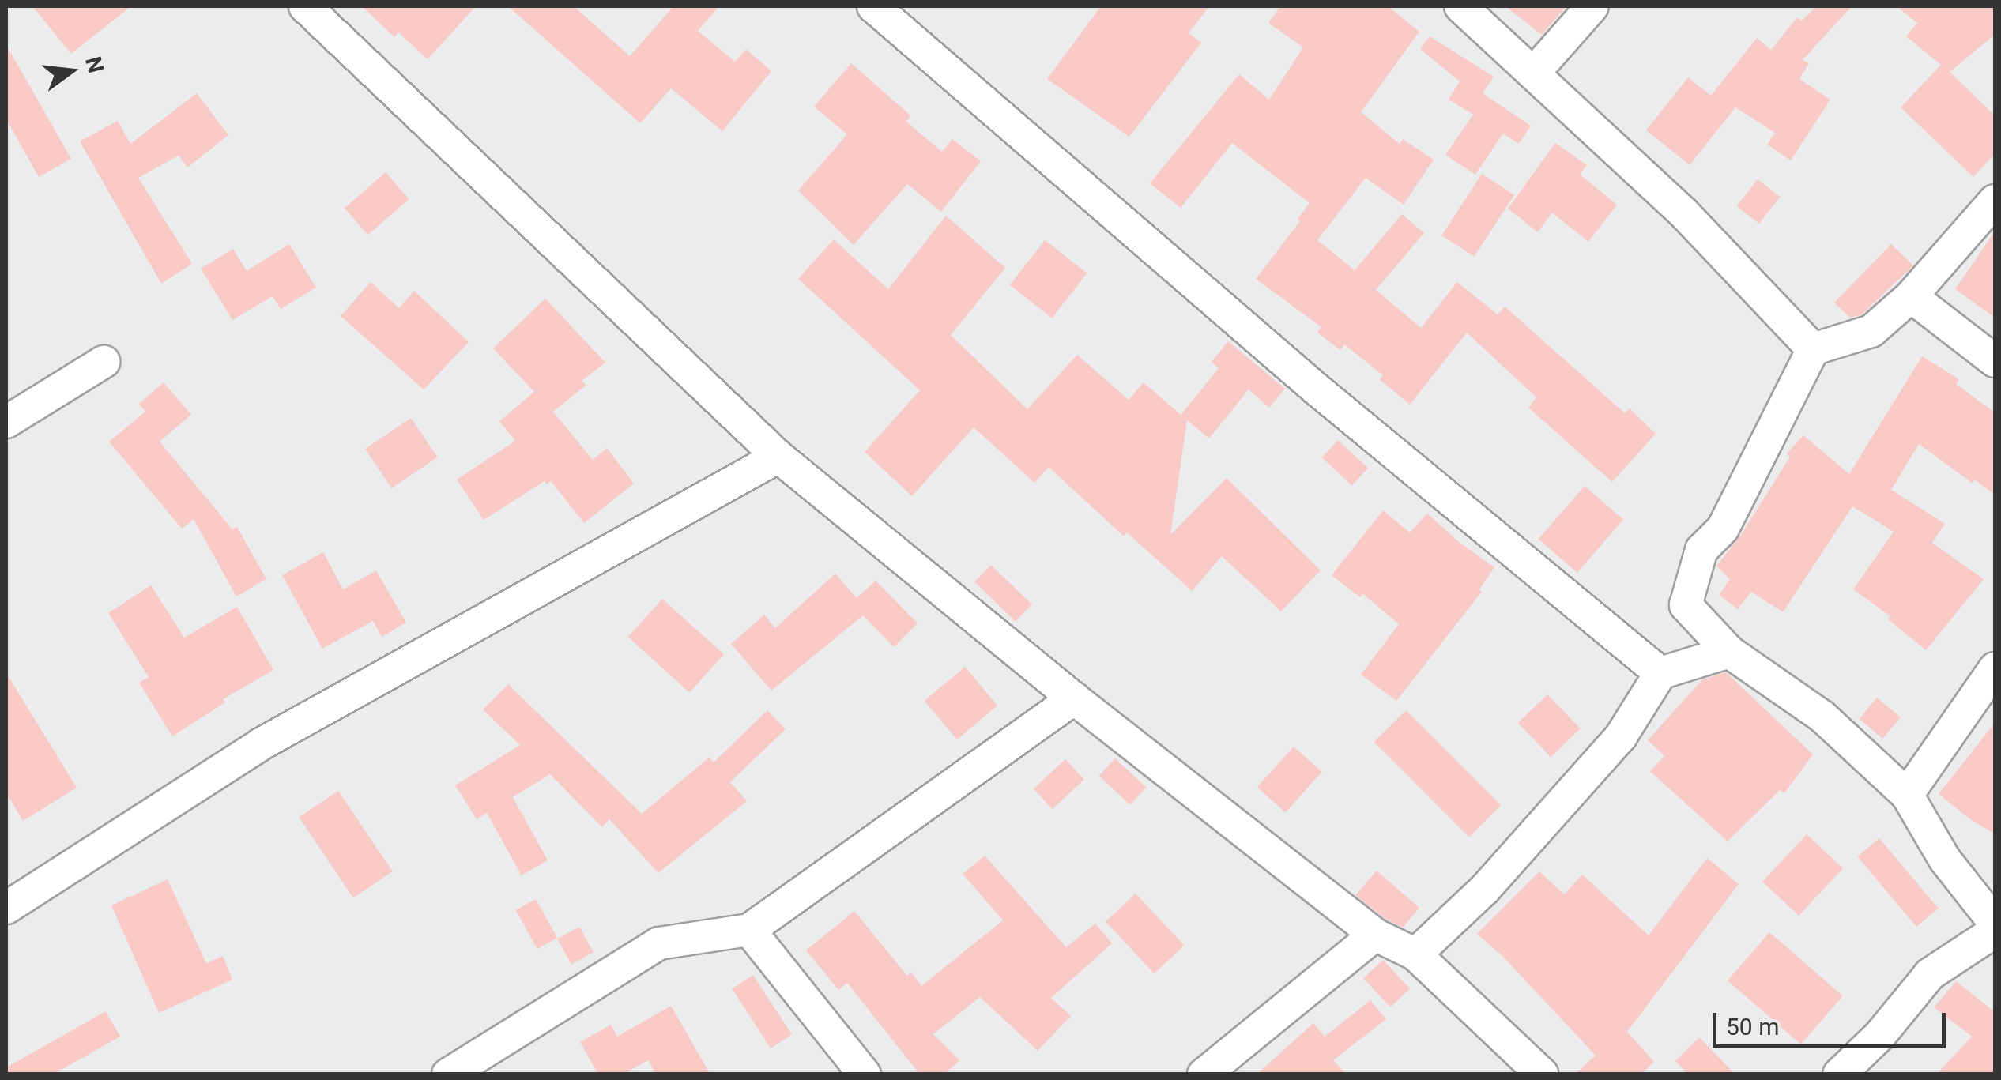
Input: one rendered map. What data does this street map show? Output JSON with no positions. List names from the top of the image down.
{
  "scale_bar": "50 m",
  "north": "right"
}
